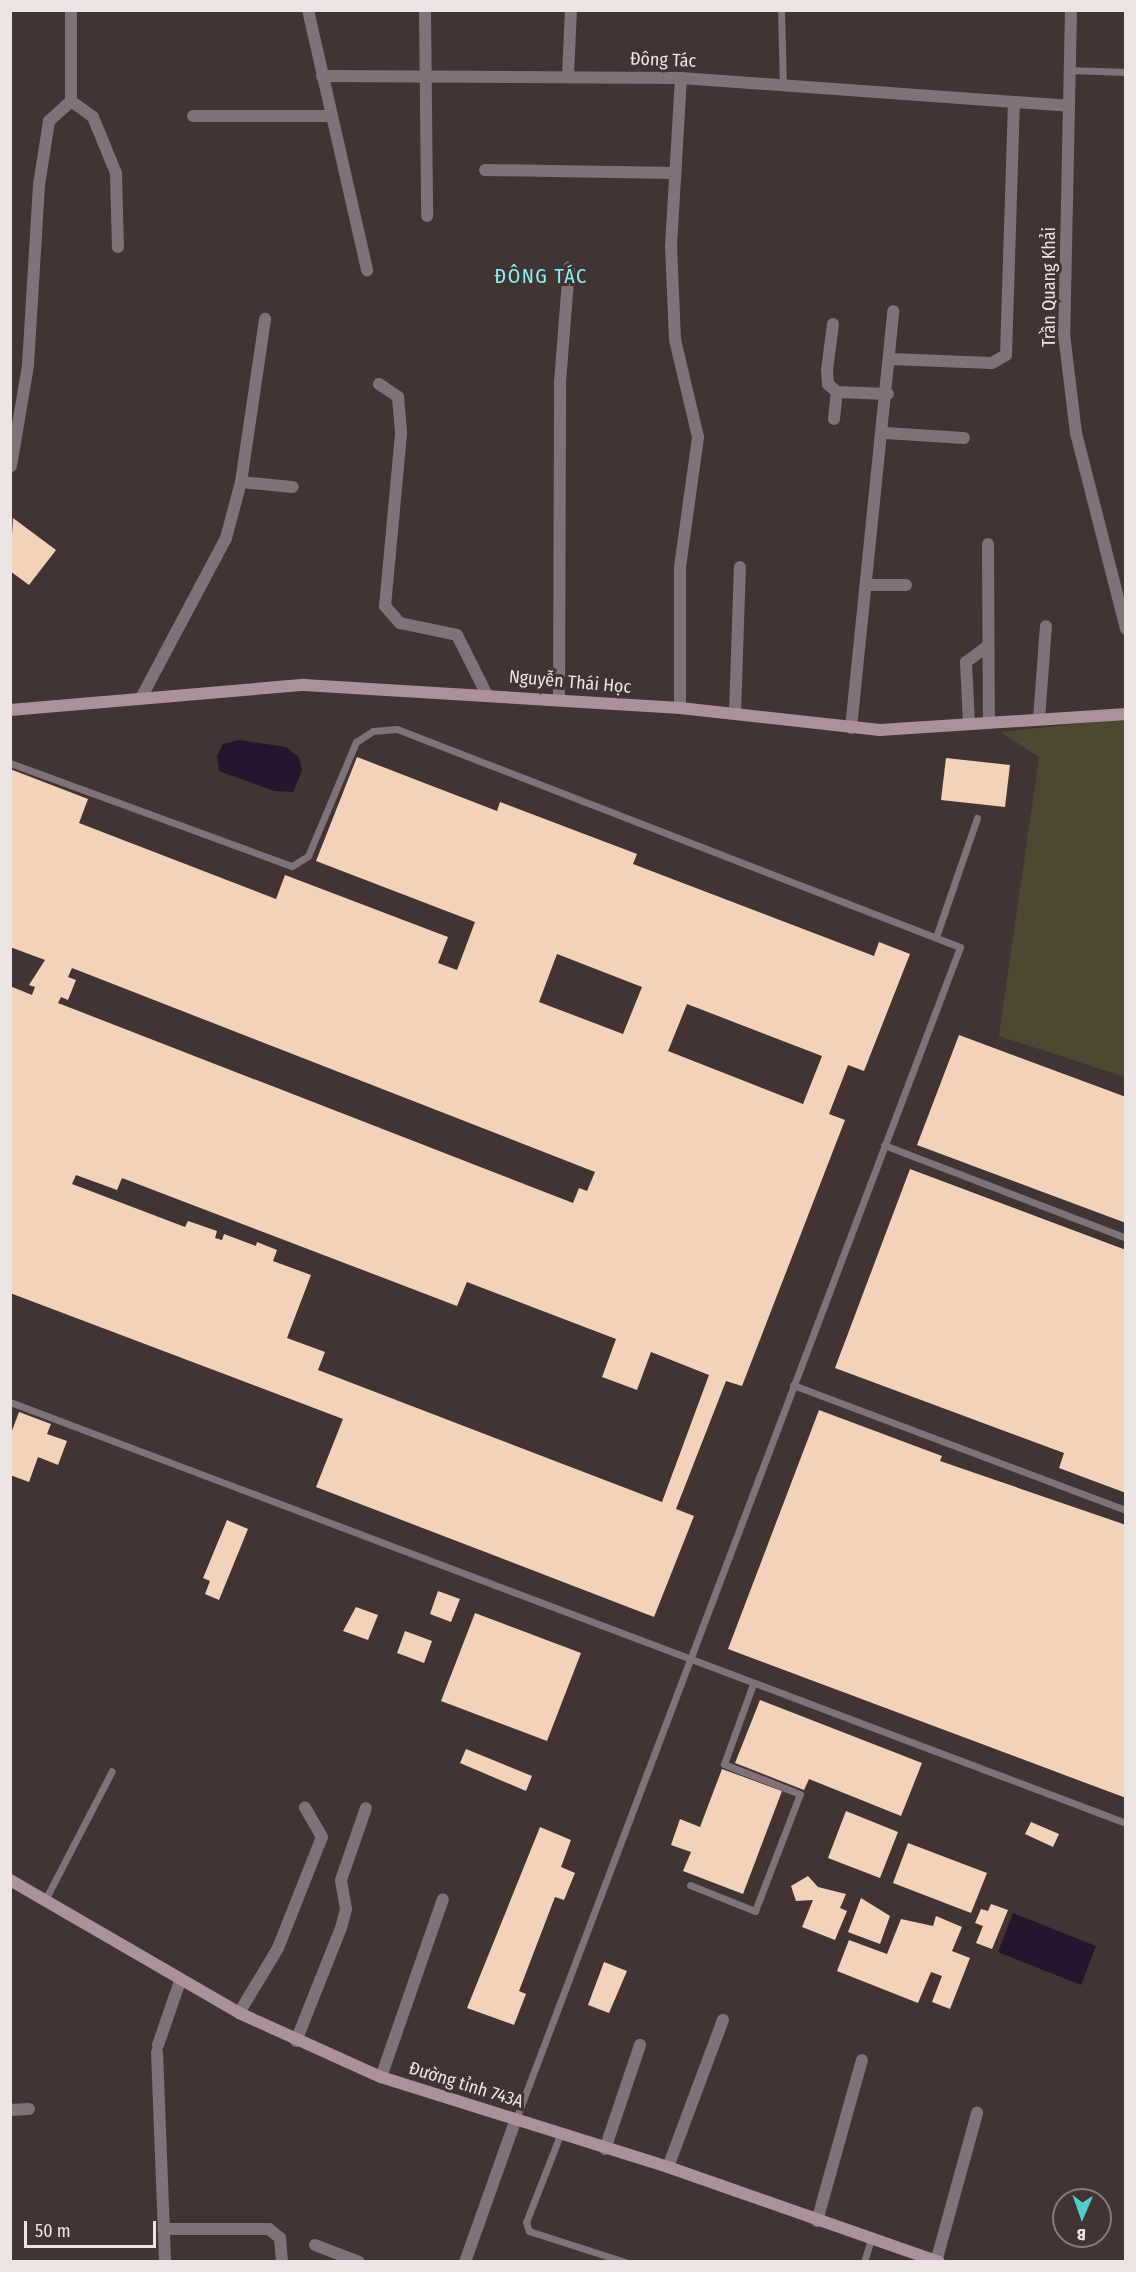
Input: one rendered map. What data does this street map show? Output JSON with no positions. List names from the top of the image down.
{
  "streets": {
    "street": [
      "Đông Tác",
      "Trần Quang Khải",
      "Nguyễn Thái Học",
      "Đường tỉnh 743A"
    ]
  },
  "crossings": [
    ["Đông Tác", "Trần Quang Khải"]
  ],
  "districts": ["ĐÔNG TÁC"],
  "scale_bar": "50 m",
  "north": "bottom"
}
